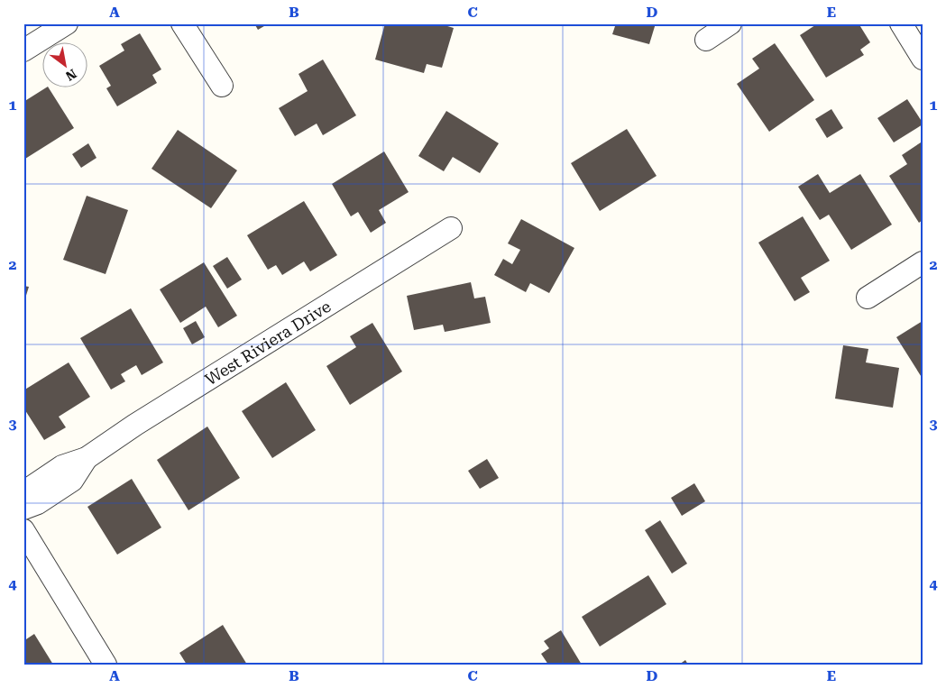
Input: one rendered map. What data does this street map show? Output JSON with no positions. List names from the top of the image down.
{
  "streets": {
    "street": ["West Riviera Drive"]
  },
  "north": "bottom right",
  "grid": {
    "columns": [
      "A",
      "B",
      "C",
      "D",
      "E"
    ],
    "rows": [
      "1",
      "2",
      "3",
      "4"
    ]
  }
}
